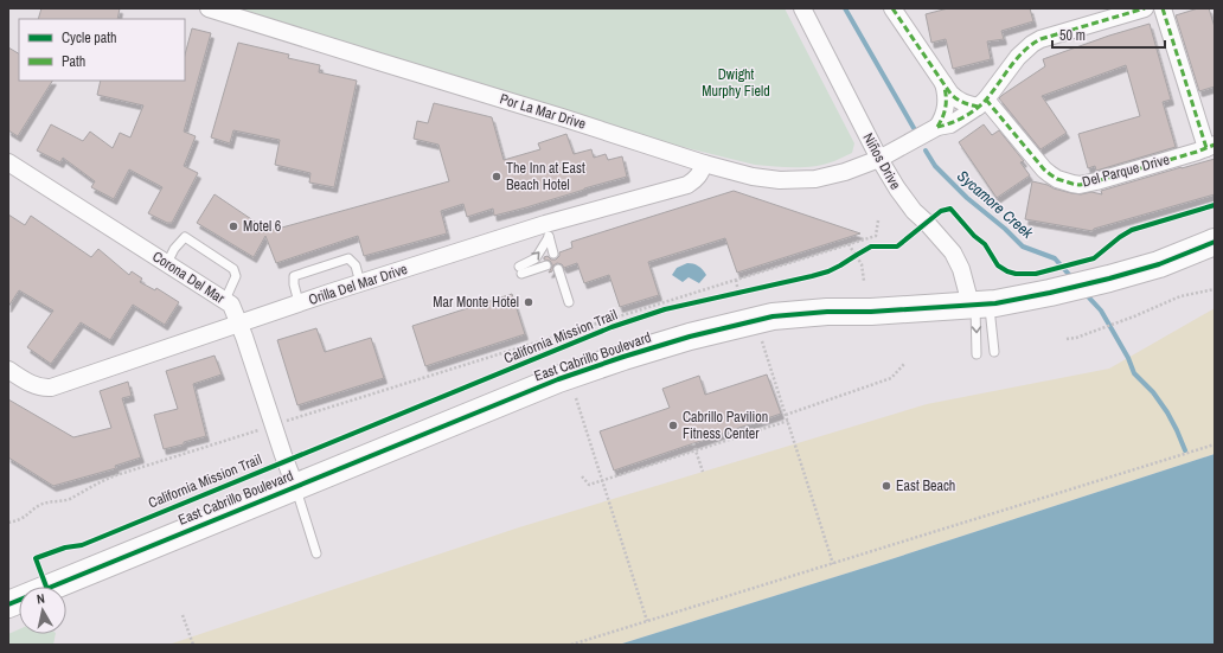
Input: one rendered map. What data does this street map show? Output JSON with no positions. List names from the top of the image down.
{
  "streets": {
    "main road": ["East Cabrillo Boulevard"],
    "street": [
      "Por La Mar Drive",
      "Niños Drive",
      "Del Parque Drive",
      "Corona Del Mar",
      "Orilla Del Mar Drive"
    ],
    "cycle path": ["California Mission Trail"]
  },
  "crossings": [
    ["Por La Mar Drive", "Niños Drive"],
    ["Por La Mar Drive", "Del Parque Drive"],
    ["Por La Mar Drive", "Orilla Del Mar Drive"],
    ["Niños Drive", "East Cabrillo Boulevard"],
    ["Corona Del Mar", "Orilla Del Mar Drive"],
    ["Corona Del Mar", "East Cabrillo Boulevard"]
  ],
  "water": ["Sycamore Creek"],
  "parks": ["Dwight Murphy Field"],
  "places": [
    "The Inn at East Beach Hotel",
    "Motel 6",
    "Mar Monte Hotel",
    "Cabrillo Pavilion Fitness Center",
    "East Beach"
  ],
  "legend": ["Cycle path", "Path"],
  "scale_bar": "50 m",
  "north": "top"
}
